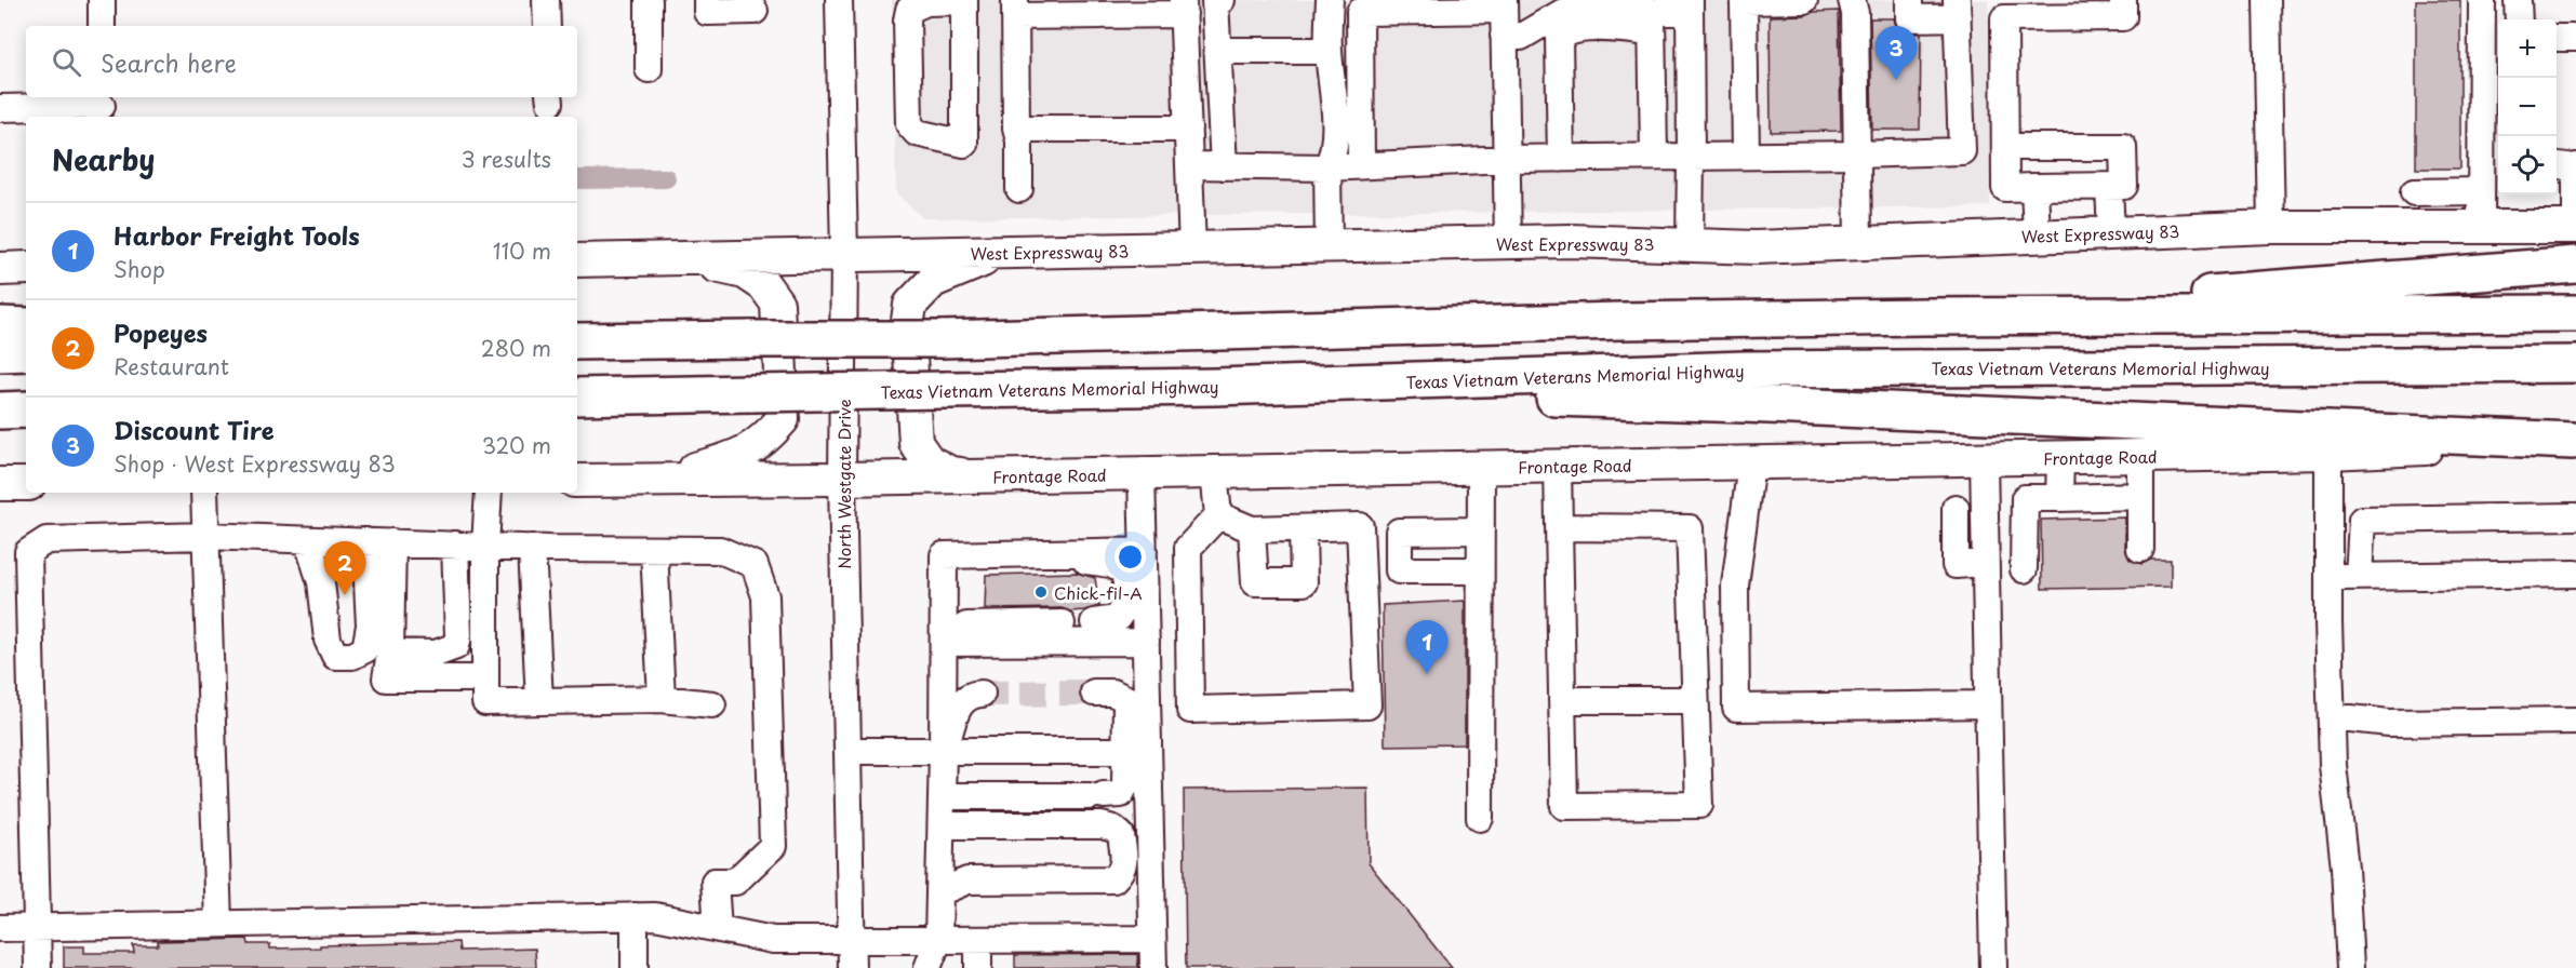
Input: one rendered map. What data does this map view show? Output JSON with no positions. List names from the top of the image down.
{
  "streets": {
    "highway": ["Texas Vietnam Veterans Memorial Highway"],
    "main road": ["West Expressway 83", "Frontage Road"],
    "street": ["North Westgate Drive"]
  },
  "crossings": [
    ["West Expressway 83", "North Westgate Drive"],
    ["Frontage Road", "North Westgate Drive"]
  ],
  "places": ["Chick-fil-A"],
  "page": {
    "map_buttons": ["+", "−"],
    "pins": ["3", "2", "1"],
    "search": "Search here",
    "heading": ["Nearby", "3 results"],
    "list": [
      {
        "mark": "1",
        "name": "Harbor Freight Tools",
        "note": "Shop",
        "value": "110 m"
      },
      {
        "mark": "2",
        "name": "Popeyes",
        "note": "Restaurant",
        "value": "280 m"
      },
      {
        "mark": "3",
        "name": "Discount Tire",
        "note": "Shop · West Expressway 83",
        "value": "320 m"
      }
    ]
  }
}
